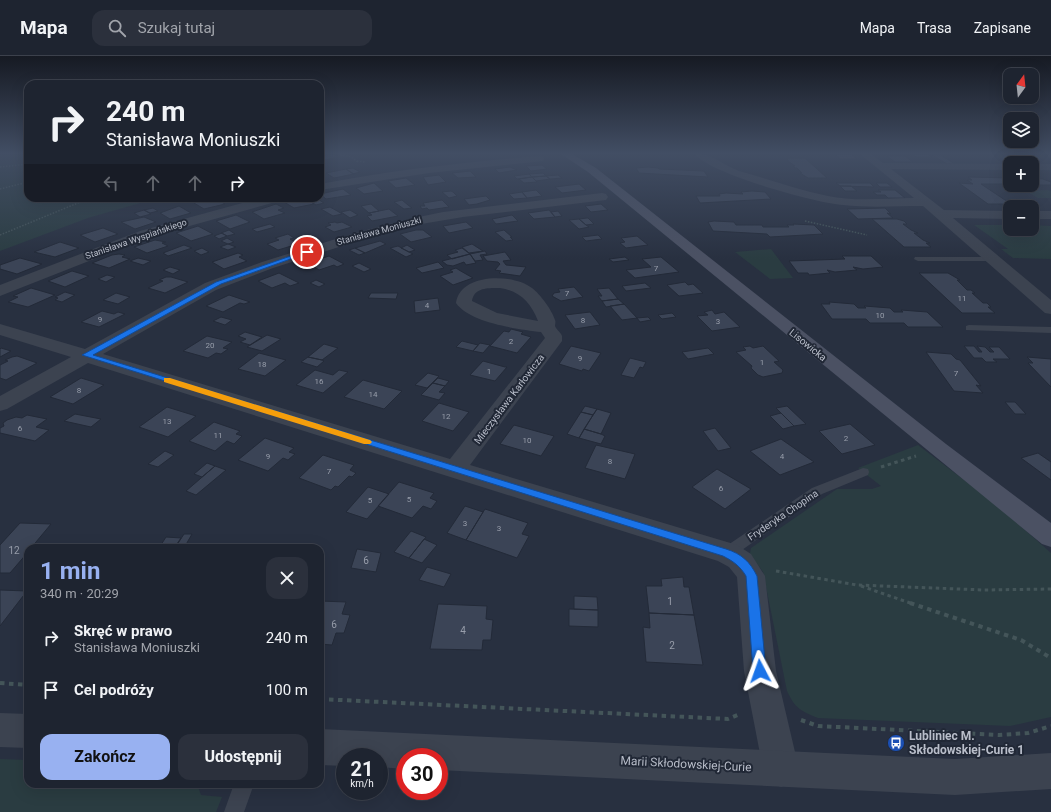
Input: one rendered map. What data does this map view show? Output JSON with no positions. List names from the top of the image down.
{
  "streets": {
    "main road": ["Lisowicka"],
    "street": [
      "Stanisława Moniuszki",
      "Stanisława Wyspiańskiego",
      "Mieczysława Karłowicza",
      "Marii Skłodowskiej-Curie"
    ],
    "lane": ["Fryderyka Chopina"]
  },
  "places": {
    "bus stop": ["Lubliniec M. Skłodowskiej-Curie 1"]
  },
  "house_numbers": [
    "7",
    "7",
    "11",
    "4",
    "10",
    "9",
    "8",
    "3",
    "2",
    "20",
    "9",
    "1",
    "18",
    "1",
    "7",
    "16",
    "8",
    "14",
    "12",
    "13",
    "6",
    "11",
    "2",
    "10",
    "9",
    "4",
    "8",
    "7",
    "6",
    "5",
    "5",
    "3",
    "3",
    "12",
    "6",
    "1",
    "6",
    "4",
    "2"
  ],
  "north": "top",
  "page": {
    "header": "Mapa",
    "search": "Szukaj tutaj",
    "nav": ["Mapa", "Trasa", "Zapisane"],
    "map_buttons": ["+", "−"],
    "turn": ["240 m", "Stanisława Moniuszki"],
    "heading": ["1 min", "340 m · 20:29"],
    "list": [
      {
        "name": "Skręć w prawo",
        "note": "Stanisława Moniuszki",
        "value": "240 m"
      },
      {
        "name": "Cel podróży",
        "value": "100 m"
      }
    ],
    "buttons": ["Zakończ", "Udostępnij"],
    "speed": "21 km/h",
    "limit": "30"
  }
}
